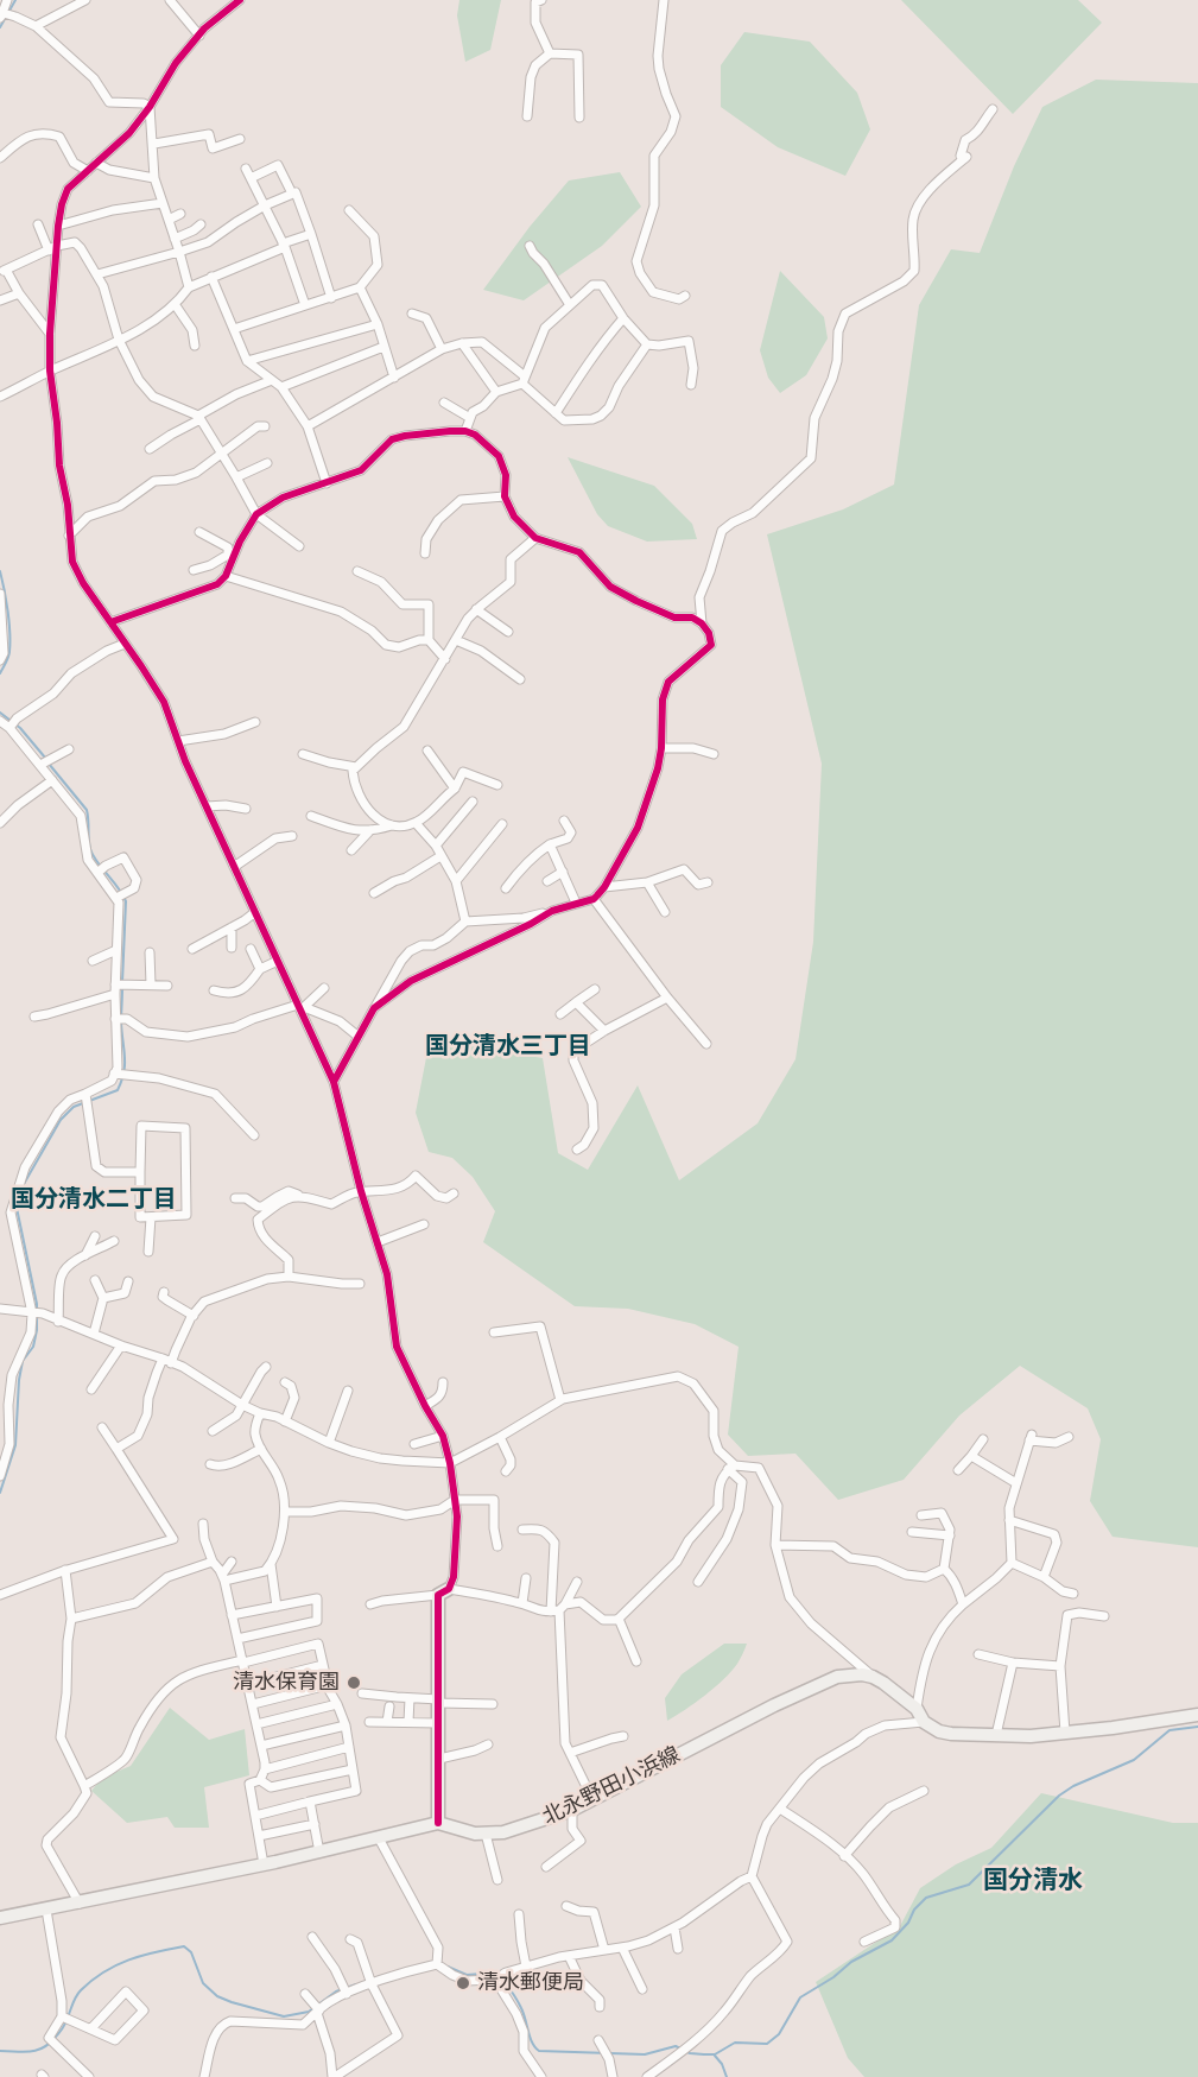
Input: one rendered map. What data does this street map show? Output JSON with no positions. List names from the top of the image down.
{
  "streets": {
    "main road": ["北永野田小浜線"]
  },
  "districts": ["国分清水三丁目", "国分清水二丁目", "国分清水"],
  "places": ["清水保育園", "清水郵便局"]
}
